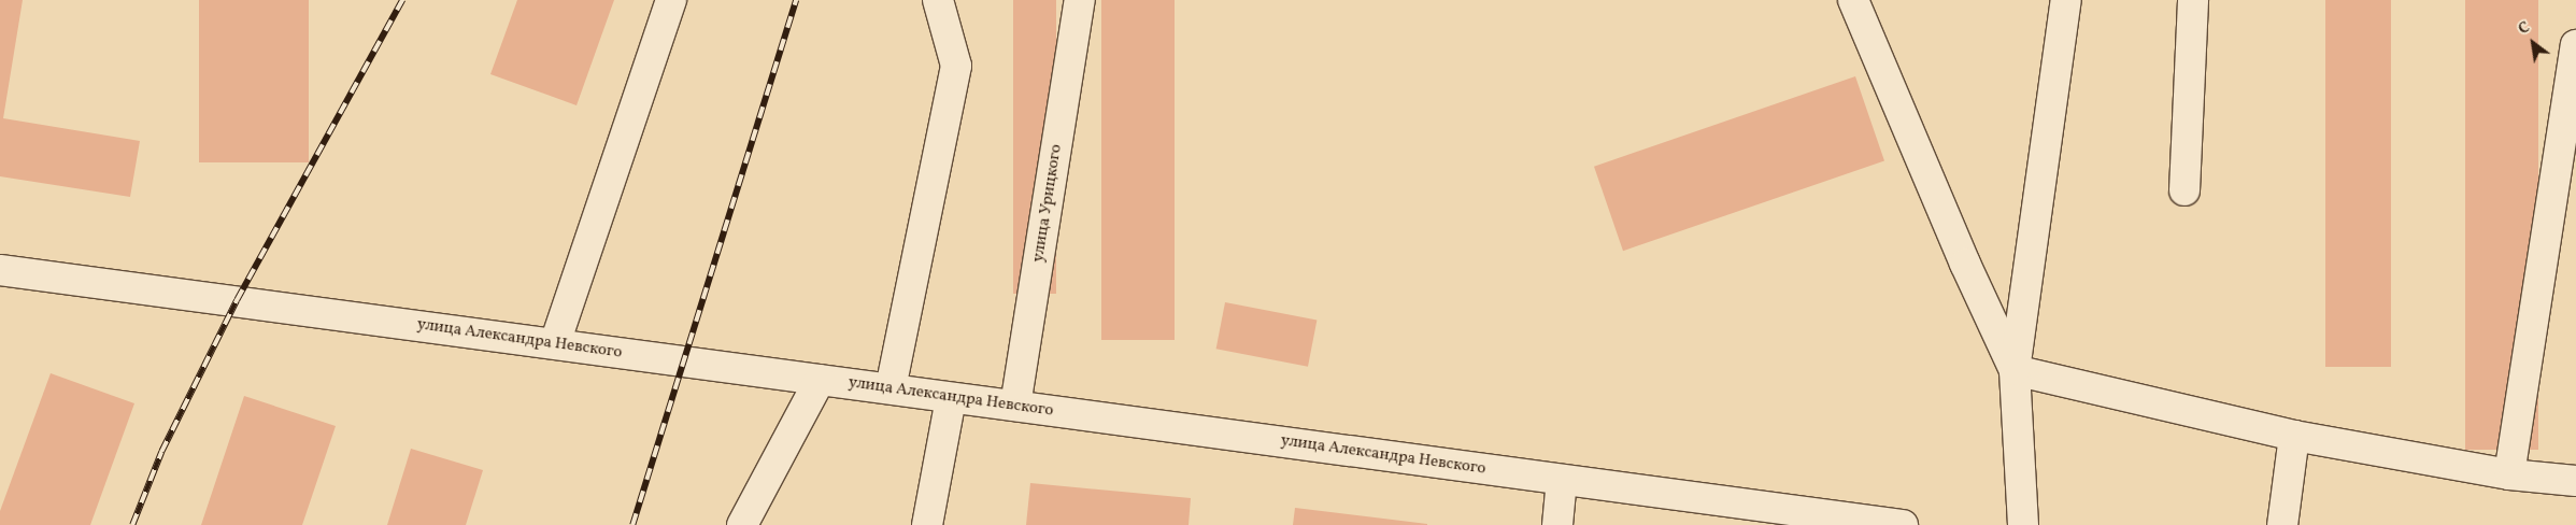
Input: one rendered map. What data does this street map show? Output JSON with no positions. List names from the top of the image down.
{
  "streets": {
    "street": ["улица Урицкого", "улица Александра Невского"]
  },
  "crossings": [
    ["улица Урицкого", "улица Александра Невского"]
  ],
  "north": "top left"
}
